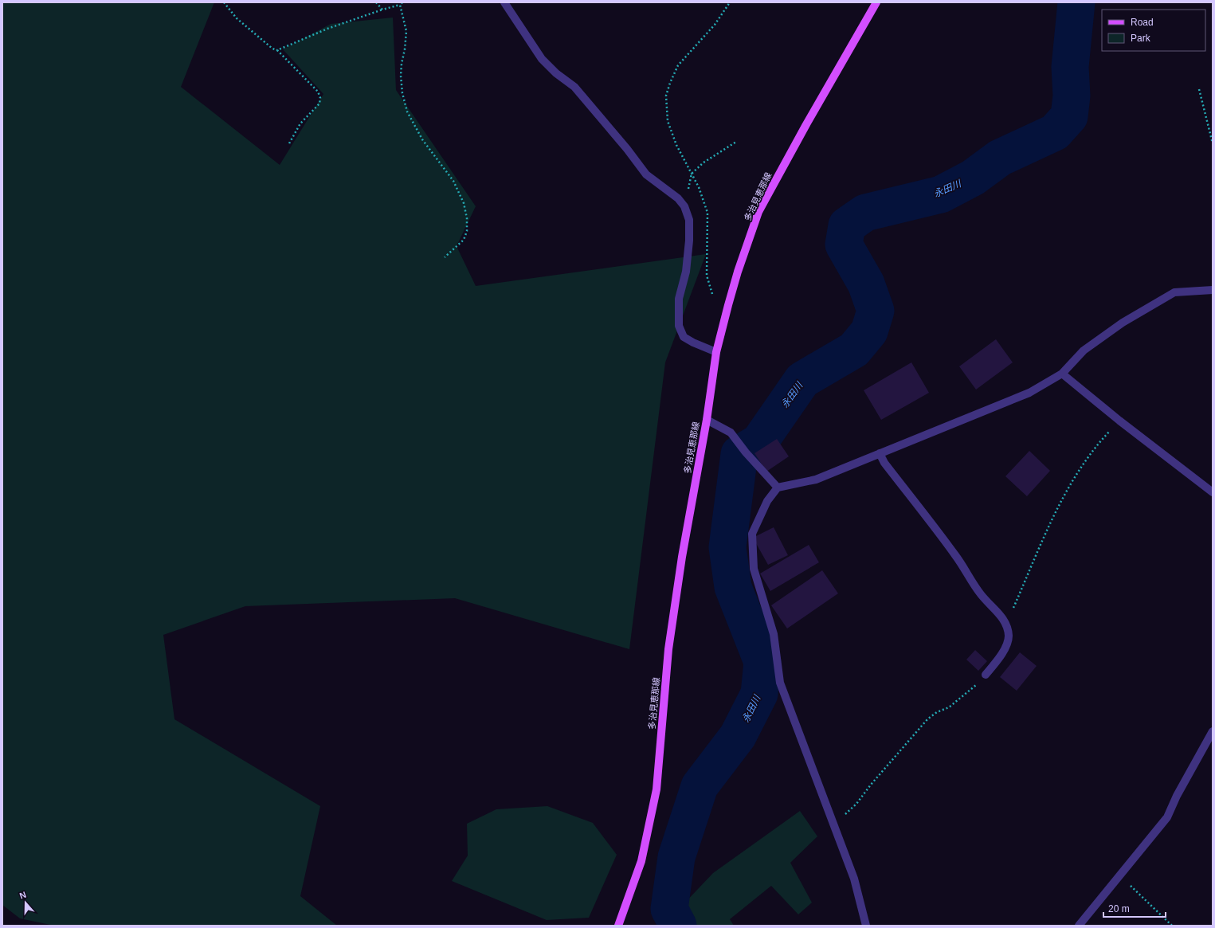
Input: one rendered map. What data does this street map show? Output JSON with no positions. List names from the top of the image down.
{
  "streets": {
    "main road": ["多治見恵那線"]
  },
  "water": ["永田川"],
  "legend": ["Road", "Park"],
  "scale_bar": "20 m",
  "north": "top"
}
